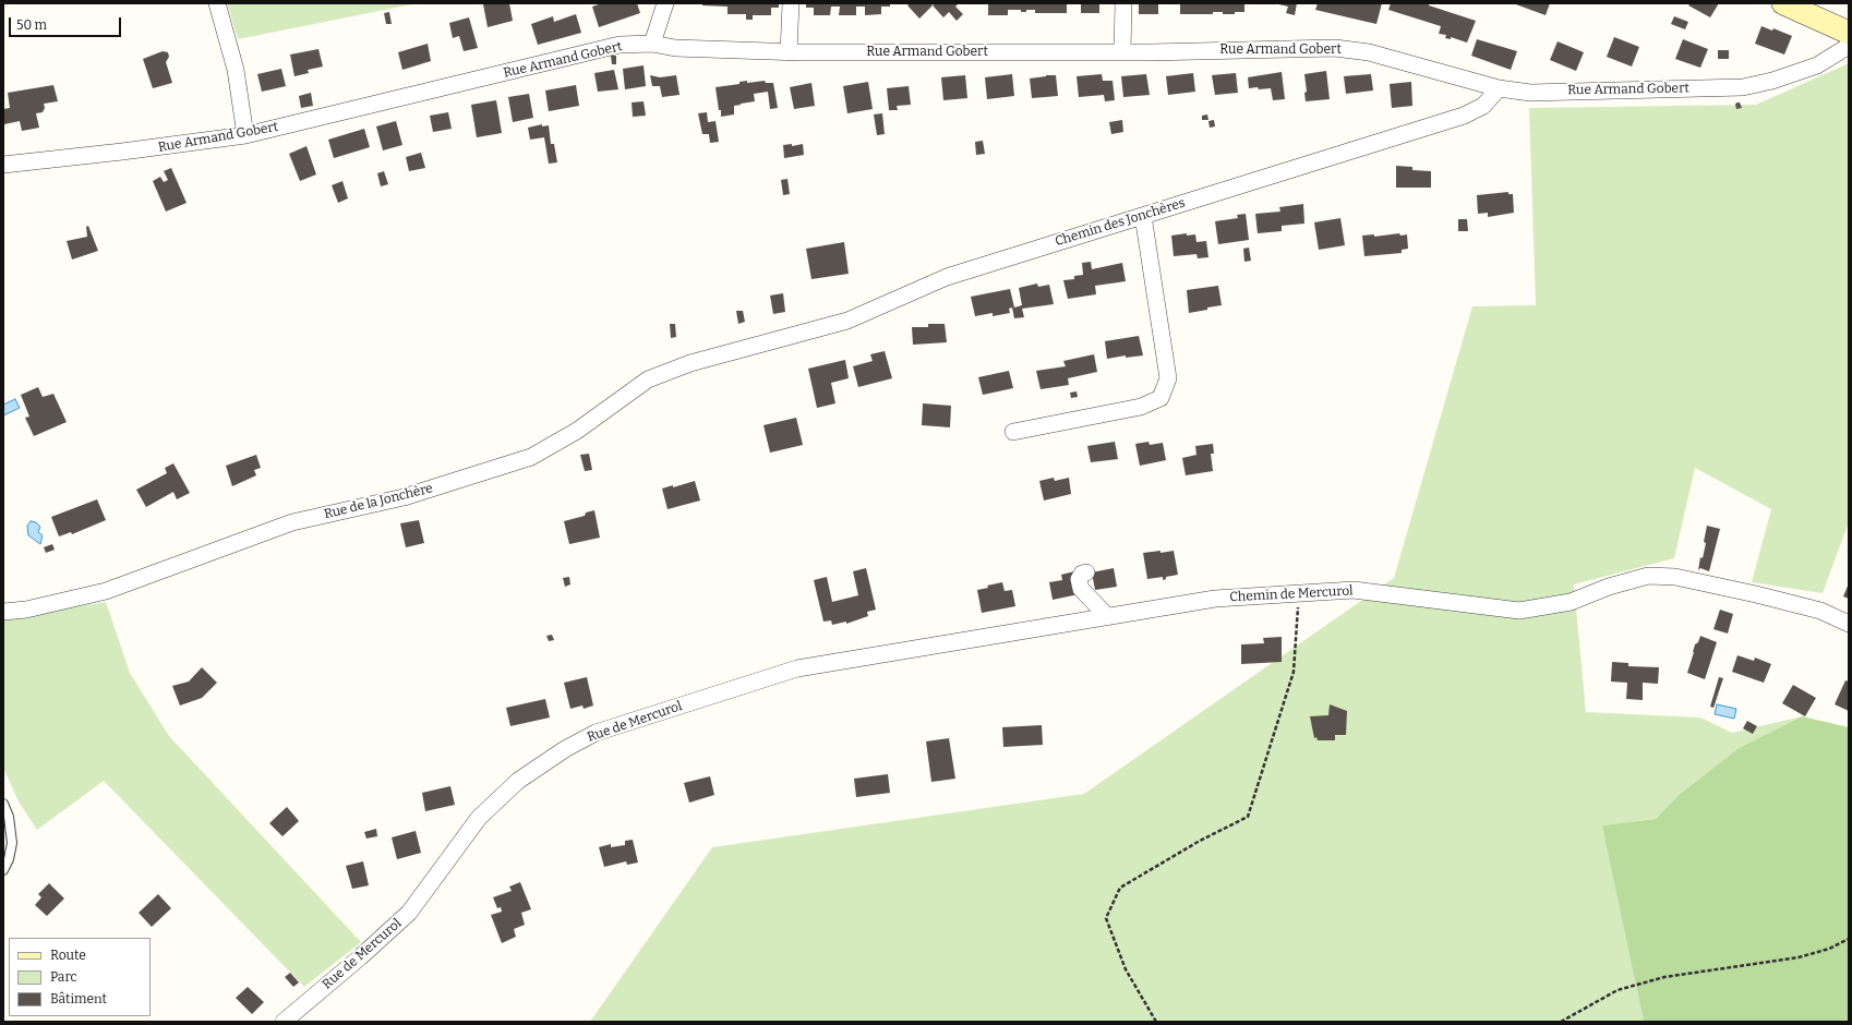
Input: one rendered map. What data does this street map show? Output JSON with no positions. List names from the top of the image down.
{
  "streets": {
    "street": [
      "Rue Armand Gobert",
      "Chemin des Jonchères",
      "Rue de la Jonchère",
      "Chemin de Mercurol",
      "Rue de Mercurol"
    ]
  },
  "crossings": [
    ["Rue Armand Gobert", "Chemin des Jonchères"],
    ["Chemin des Jonchères", "Rue de la Jonchère"],
    ["Chemin de Mercurol", "Rue de Mercurol"]
  ],
  "legend": ["Route", "Parc", "Bâtiment"],
  "scale_bar": "50 m"
}
